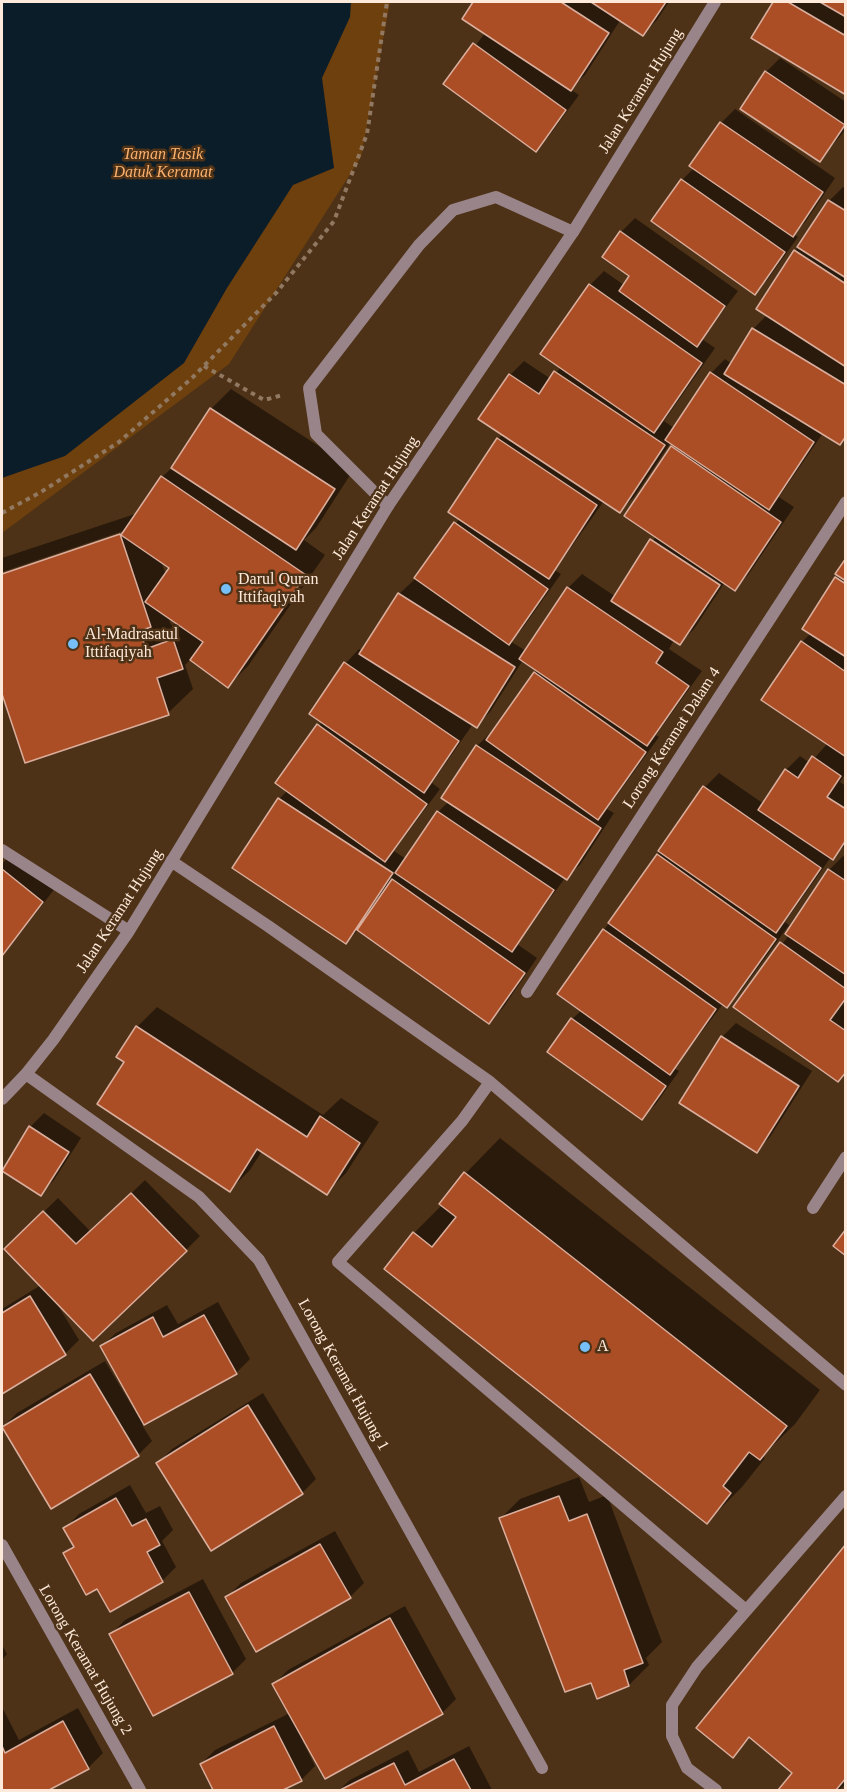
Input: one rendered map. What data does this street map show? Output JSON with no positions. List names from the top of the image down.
{
  "streets": {
    "street": [
      "Jalan Keramat Hujung",
      "Lorong Keramat Dalam 4",
      "Lorong Keramat Hujung 1",
      "Lorong Keramat Hujung 2"
    ]
  },
  "crossings": [
    ["Jalan Keramat Hujung", "Lorong Keramat Hujung 1"]
  ],
  "parks": ["Taman Tasik Datuk Keramat"],
  "places": ["Darul Quran Ittifaqiyah", "Al-Madrasatul Ittifaqiyah", "A"]
}
